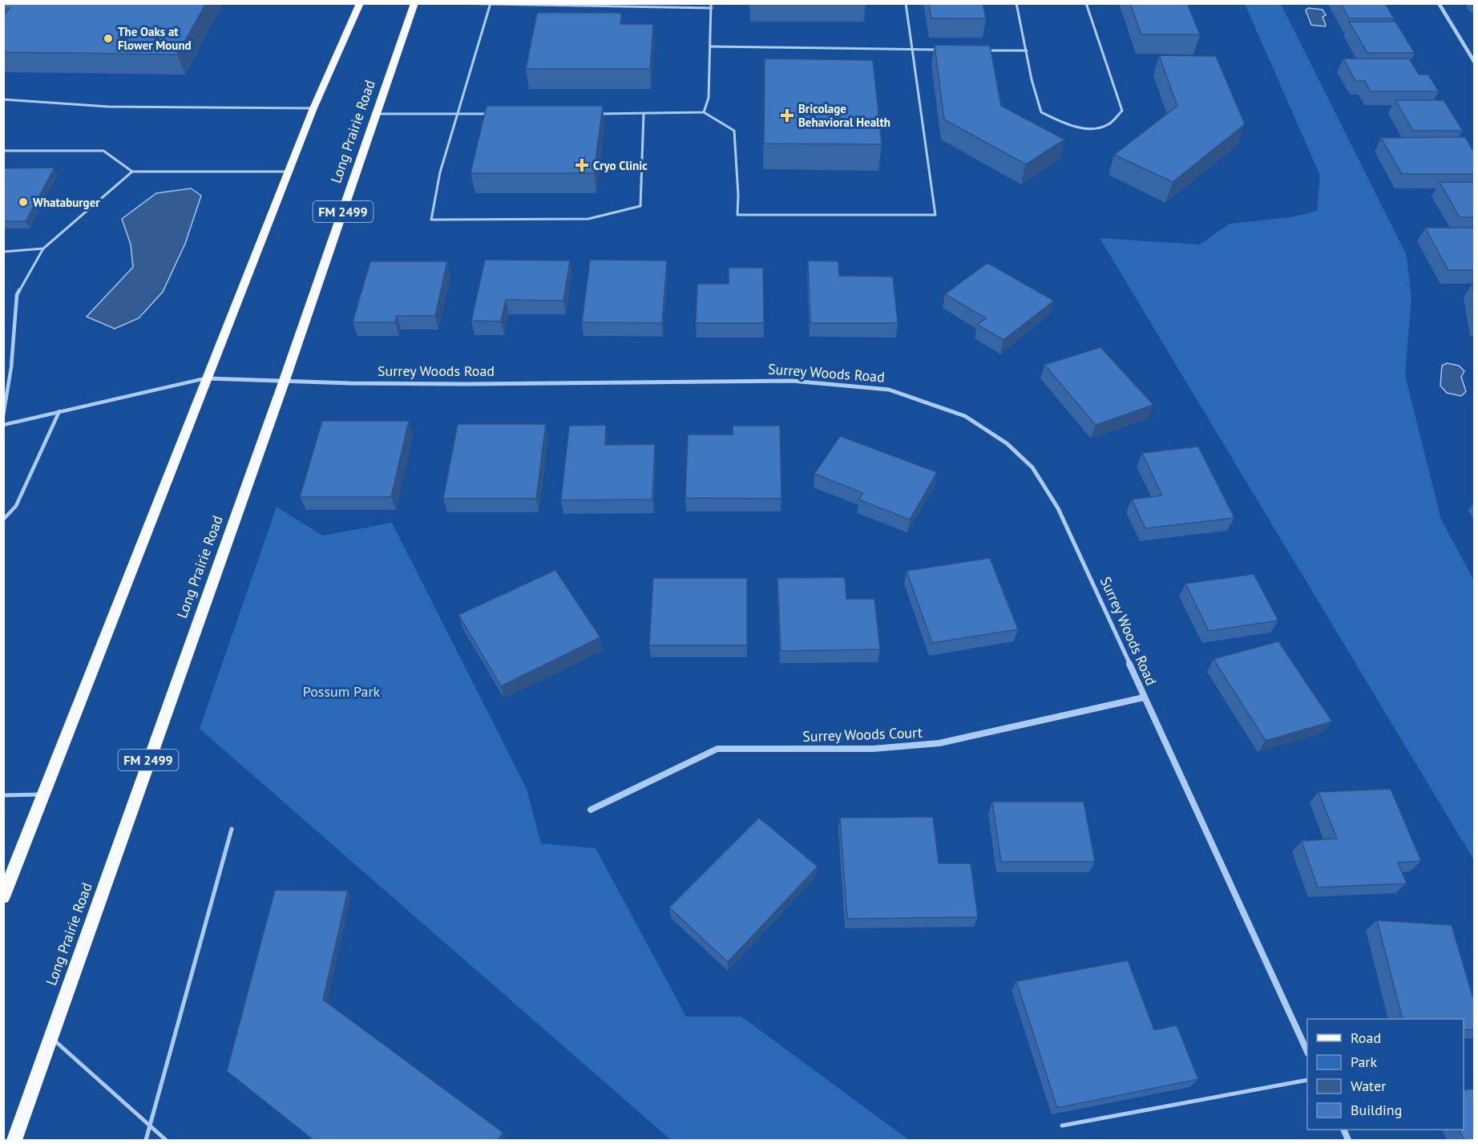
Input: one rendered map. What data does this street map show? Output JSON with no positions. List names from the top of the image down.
{
  "streets": {
    "main road": ["Long Prairie Road", "FM 2499"],
    "street": ["Surrey Woods Road", "Surrey Woods Court"]
  },
  "crossings": [
    ["Long Prairie Road", "Surrey Woods Road"],
    ["Surrey Woods Road", "Surrey Woods Court"]
  ],
  "parks": ["Possum Park"],
  "places": {
    "other": ["The Oaks at Flower Mound", "Whataburger"],
    "health": ["Bricolage Behavioral Health", "Cryo Clinic"]
  },
  "legend": [
    "Road",
    "Park",
    "Water",
    "Building"
  ]
}
